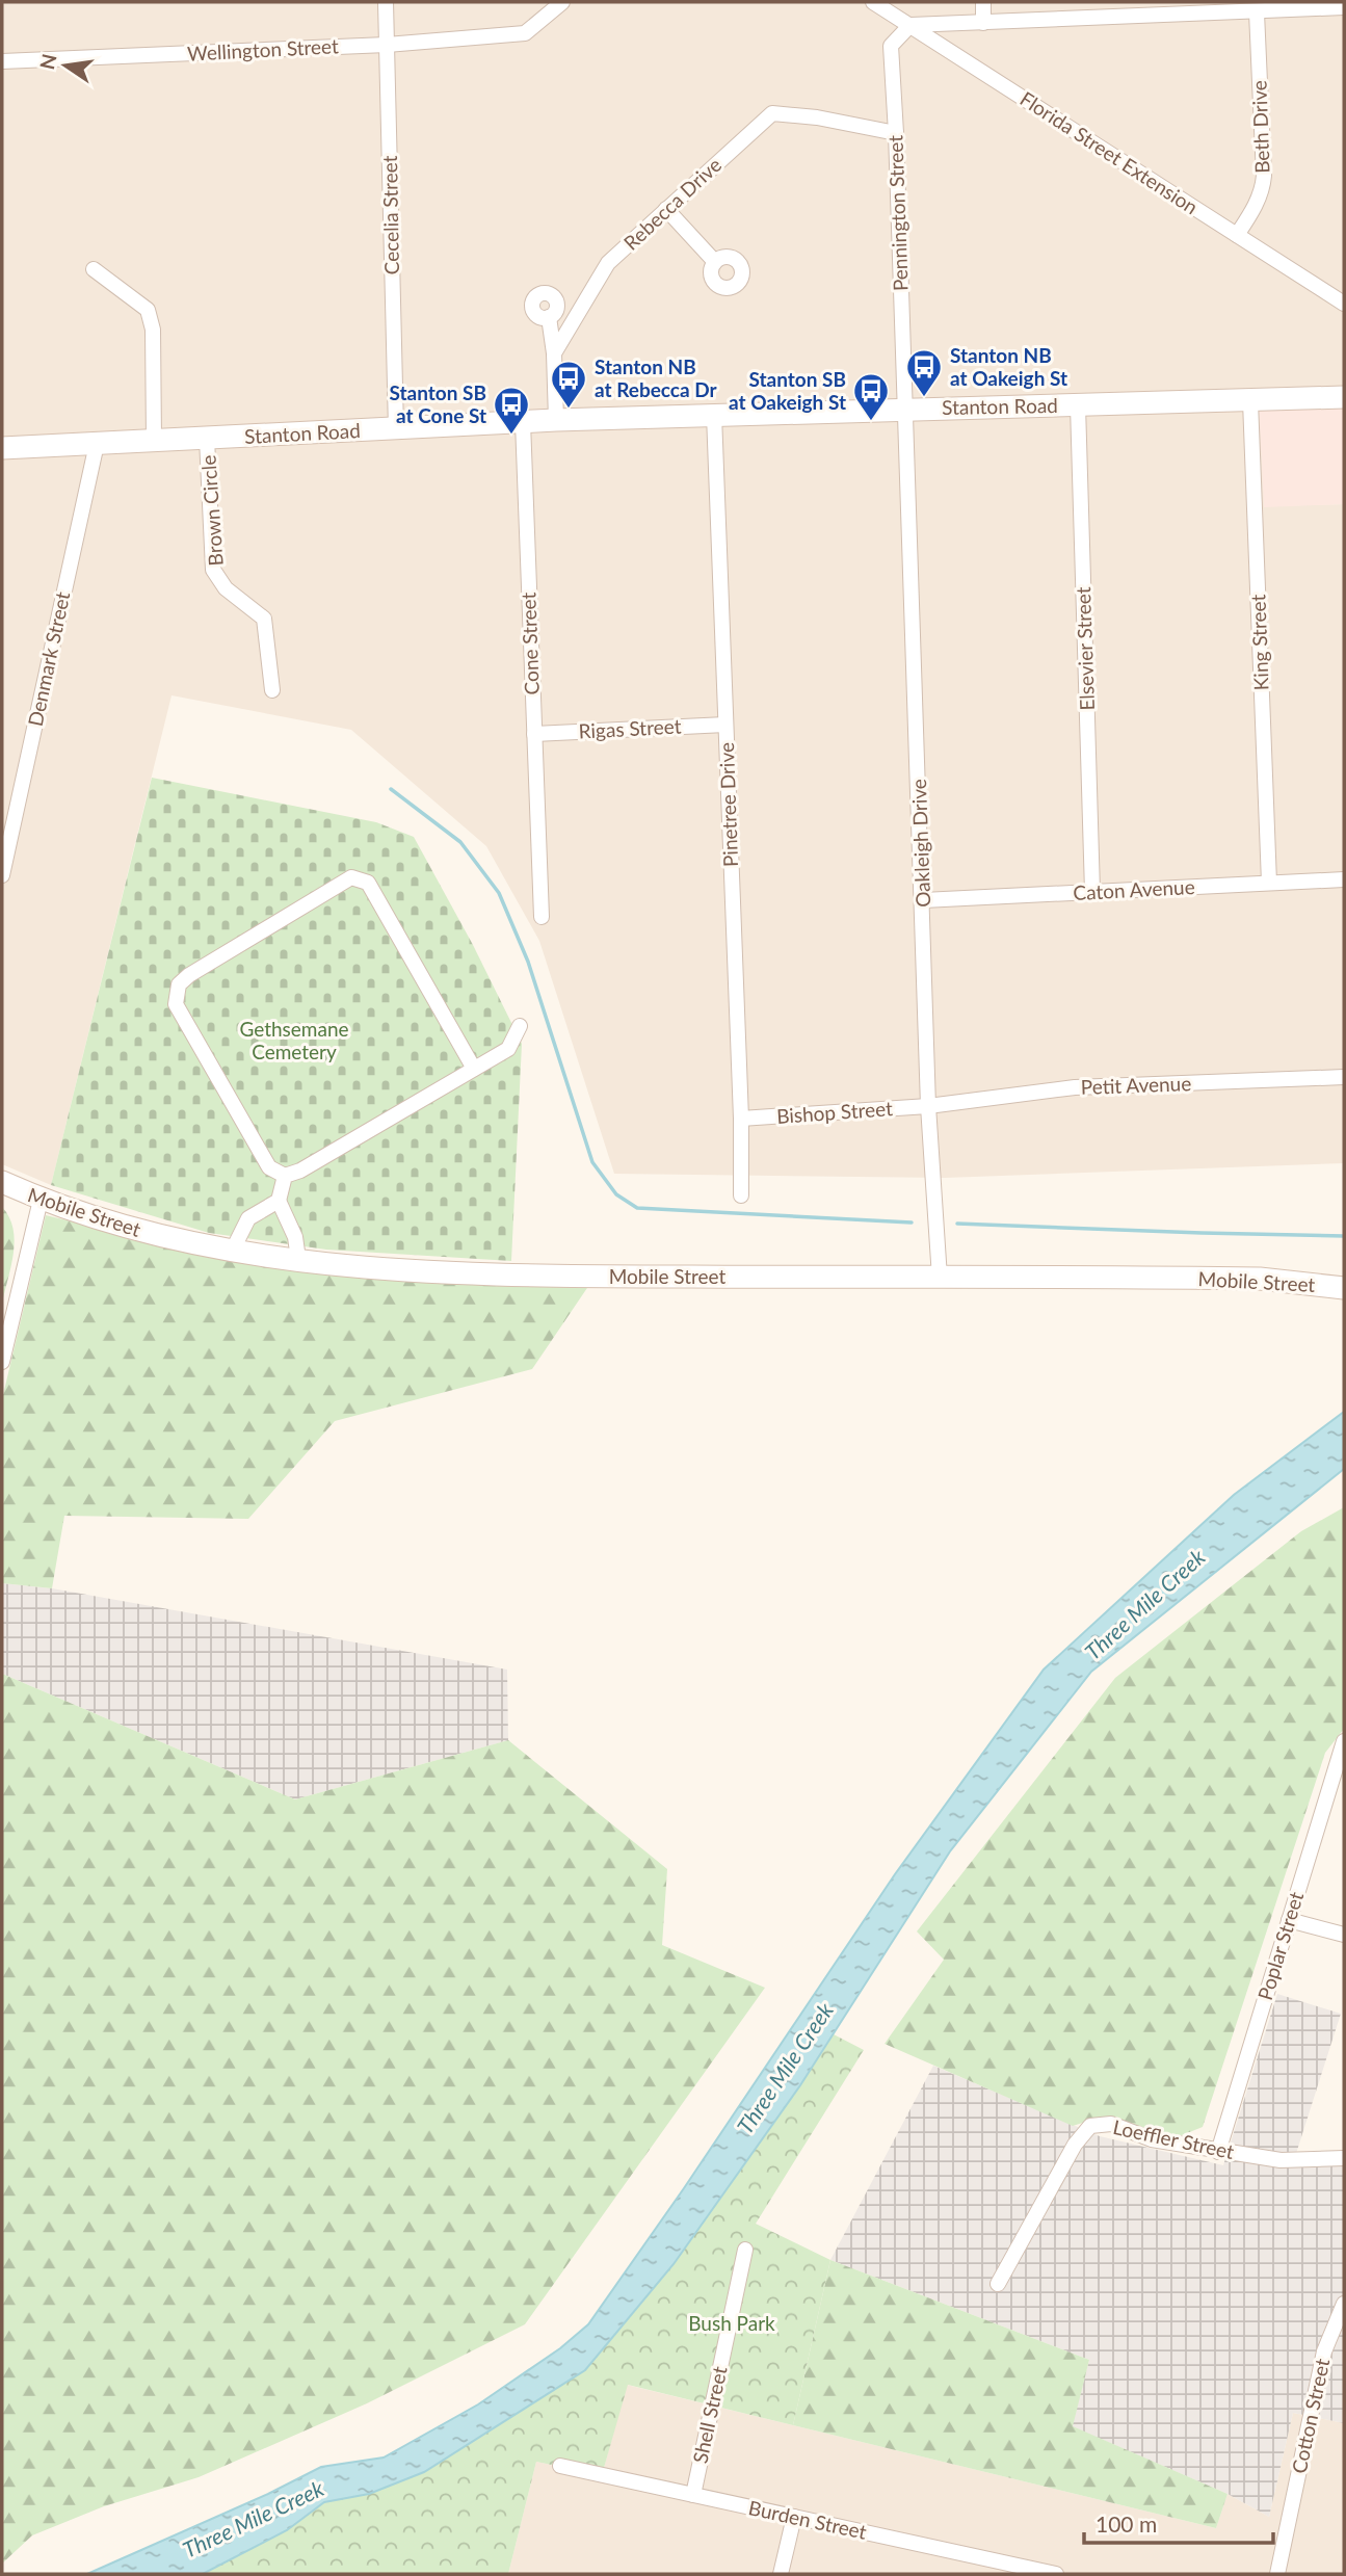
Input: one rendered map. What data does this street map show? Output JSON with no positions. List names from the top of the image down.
{
  "streets": {
    "street": [
      "Wellington Street",
      "Beth Drive",
      "Florida Street Extension",
      "Rebecca Drive",
      "Pennington Street",
      "Cecelia Street",
      "Stanton Road",
      "Brown Circle",
      "King Street",
      "Cone Street",
      "Elsevier Street",
      "Denmark Street",
      "Rigas Street",
      "Pinetree Drive",
      "Oakleigh Drive",
      "Caton Avenue",
      "Petit Avenue",
      "Bishop Street",
      "Mobile Street",
      "Poplar Street",
      "Loeffler Street",
      "Shell Street",
      "Cotton Street",
      "Burden Street"
    ]
  },
  "crossings": [
    ["Wellington Street", "Cecelia Street"],
    ["Beth Drive", "Florida Street Extension"],
    ["Florida Street Extension", "Pennington Street"],
    ["Rebecca Drive", "Pennington Street"],
    ["Pennington Street", "Stanton Road"],
    ["Pennington Street", "Oakleigh Drive"],
    ["Cecelia Street", "Stanton Road"],
    ["Stanton Road", "Brown Circle"],
    ["Stanton Road", "King Street"],
    ["Stanton Road", "Cone Street"],
    ["Stanton Road", "Elsevier Street"],
    ["Stanton Road", "Denmark Street"],
    ["Stanton Road", "Pinetree Drive"],
    ["Stanton Road", "Oakleigh Drive"],
    ["King Street", "Caton Avenue"],
    ["Cone Street", "Rigas Street"],
    ["Elsevier Street", "Caton Avenue"],
    ["Rigas Street", "Pinetree Drive"],
    ["Pinetree Drive", "Bishop Street"],
    ["Oakleigh Drive", "Caton Avenue"],
    ["Oakleigh Drive", "Petit Avenue"],
    ["Oakleigh Drive", "Bishop Street"],
    ["Oakleigh Drive", "Mobile Street"],
    ["Petit Avenue", "Bishop Street"],
    ["Poplar Street", "Loeffler Street"],
    ["Shell Street", "Burden Street"]
  ],
  "water": ["Three Mile Creek"],
  "parks": ["Gethsemane Cemetery", "Bush Park"],
  "places": {
    "bus stop": [
      "Stanton NB at Oakeigh St",
      "Stanton NB at Rebecca Dr",
      "Stanton SB at Oakeigh St",
      "Stanton SB at Cone St"
    ]
  },
  "scale_bar": "100 m",
  "north": "left"
}
